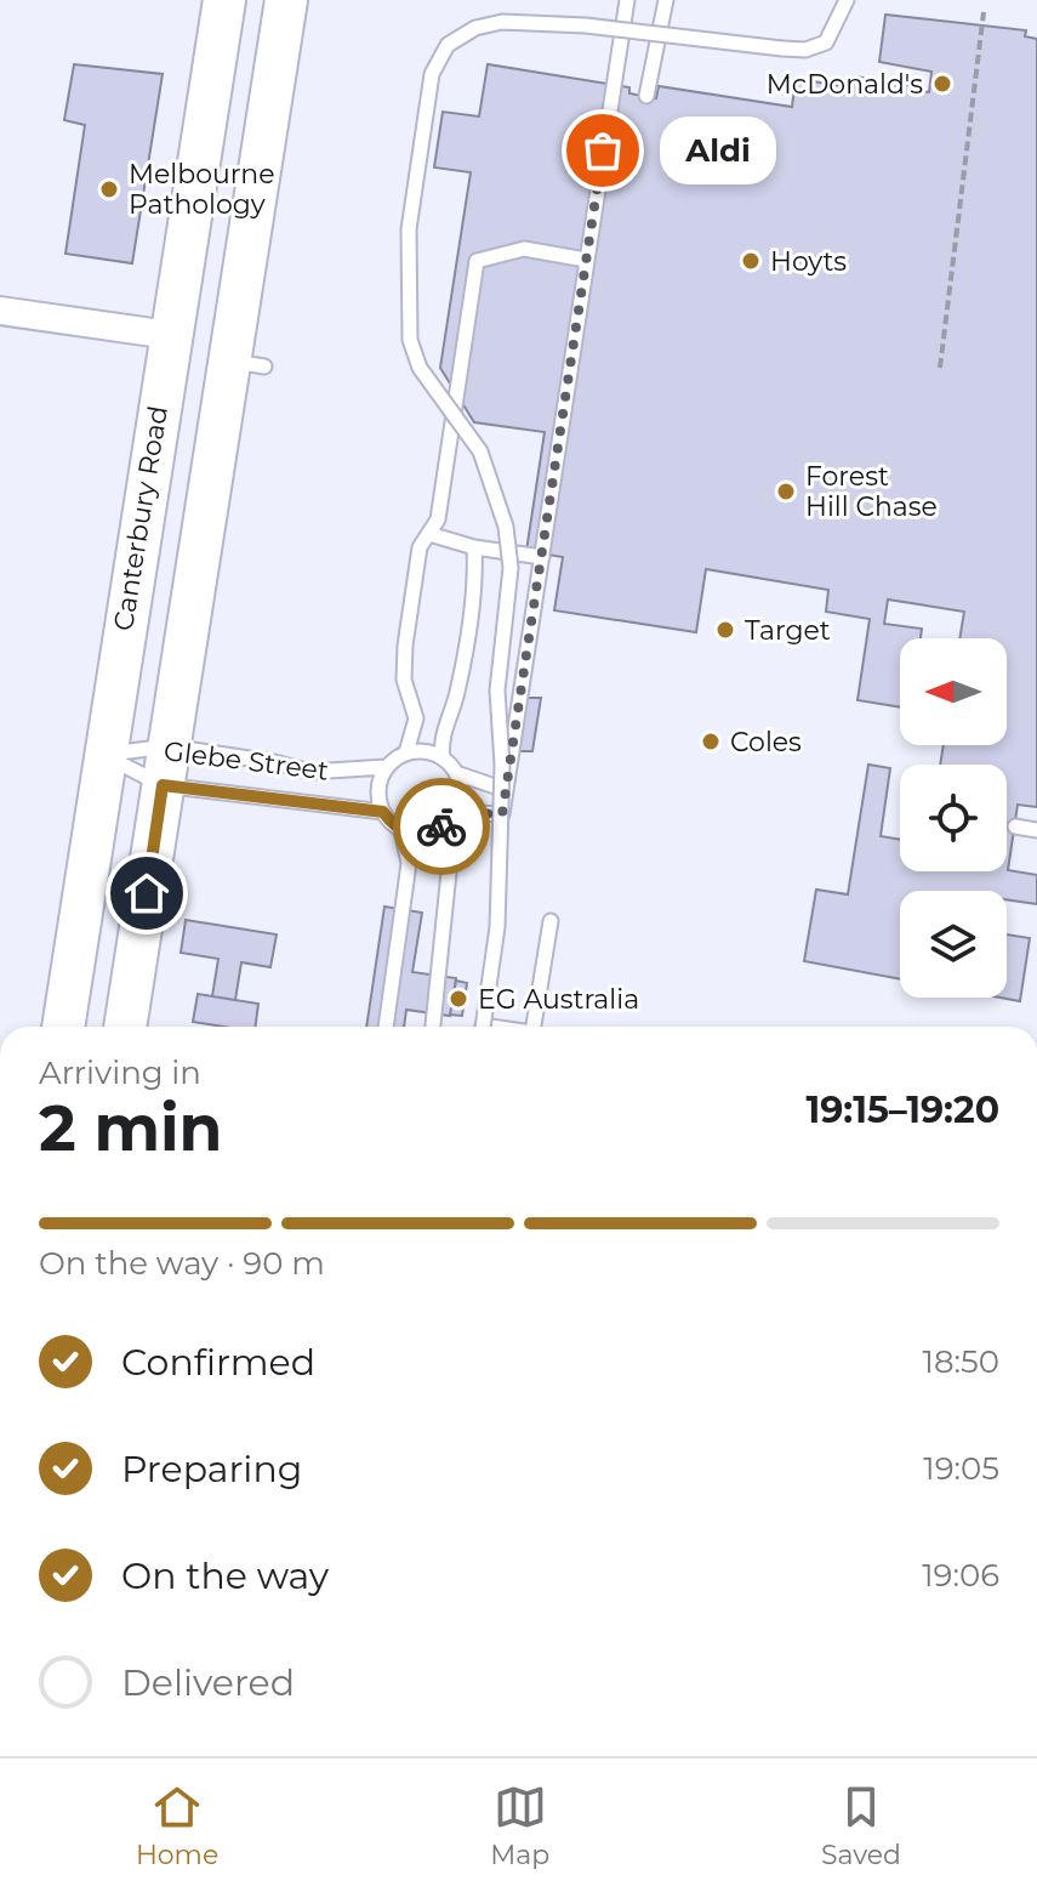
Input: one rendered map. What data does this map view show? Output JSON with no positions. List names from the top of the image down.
{
  "streets": {
    "main road": ["Canterbury Road"],
    "lane": ["Glebe Street"]
  },
  "crossings": [
    ["Canterbury Road", "Glebe Street"]
  ],
  "places": [
    "McDonald's",
    "Aldi",
    "Melbourne Pathology",
    "Hoyts",
    "Forest Hill Chase",
    "Target",
    "Coles",
    "EG Australia"
  ],
  "north": "left",
  "page": {
    "bubble": "Aldi",
    "heading": ["2 min", "Arriving in", "19:15–19:20"],
    "bar": "On the way · 90 m",
    "list": [
      ["Confirmed", "18:50"],
      ["Preparing", "19:05"],
      ["On the way", "19:06"],
      "Delivered"
    ],
    "tabs": ["Home", "Map", "Saved"]
  }
}
